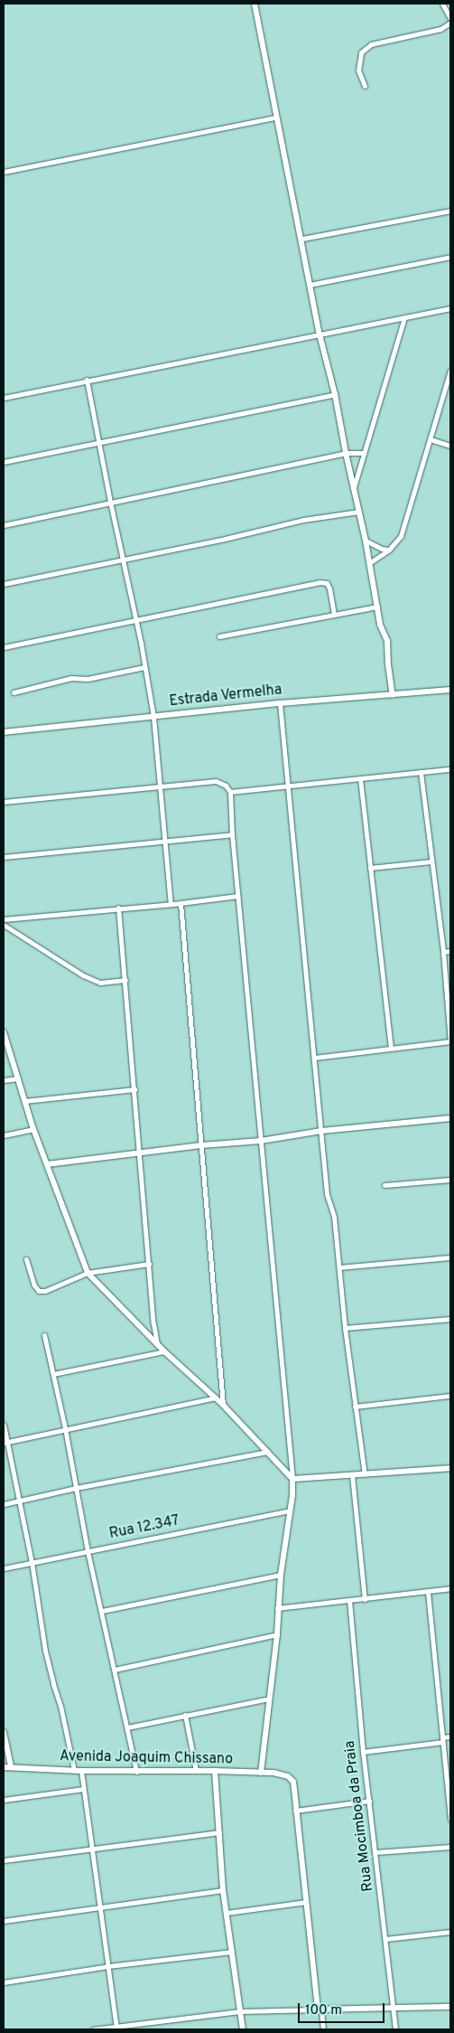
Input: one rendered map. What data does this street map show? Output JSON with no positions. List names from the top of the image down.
{
  "streets": {
    "street": [
      "Estrada Vermelha",
      "Rua 12.347",
      "Avenida Joaquim Chissano",
      "Rua Mocimboa da Praia"
    ]
  },
  "scale_bar": "100 m"
}
